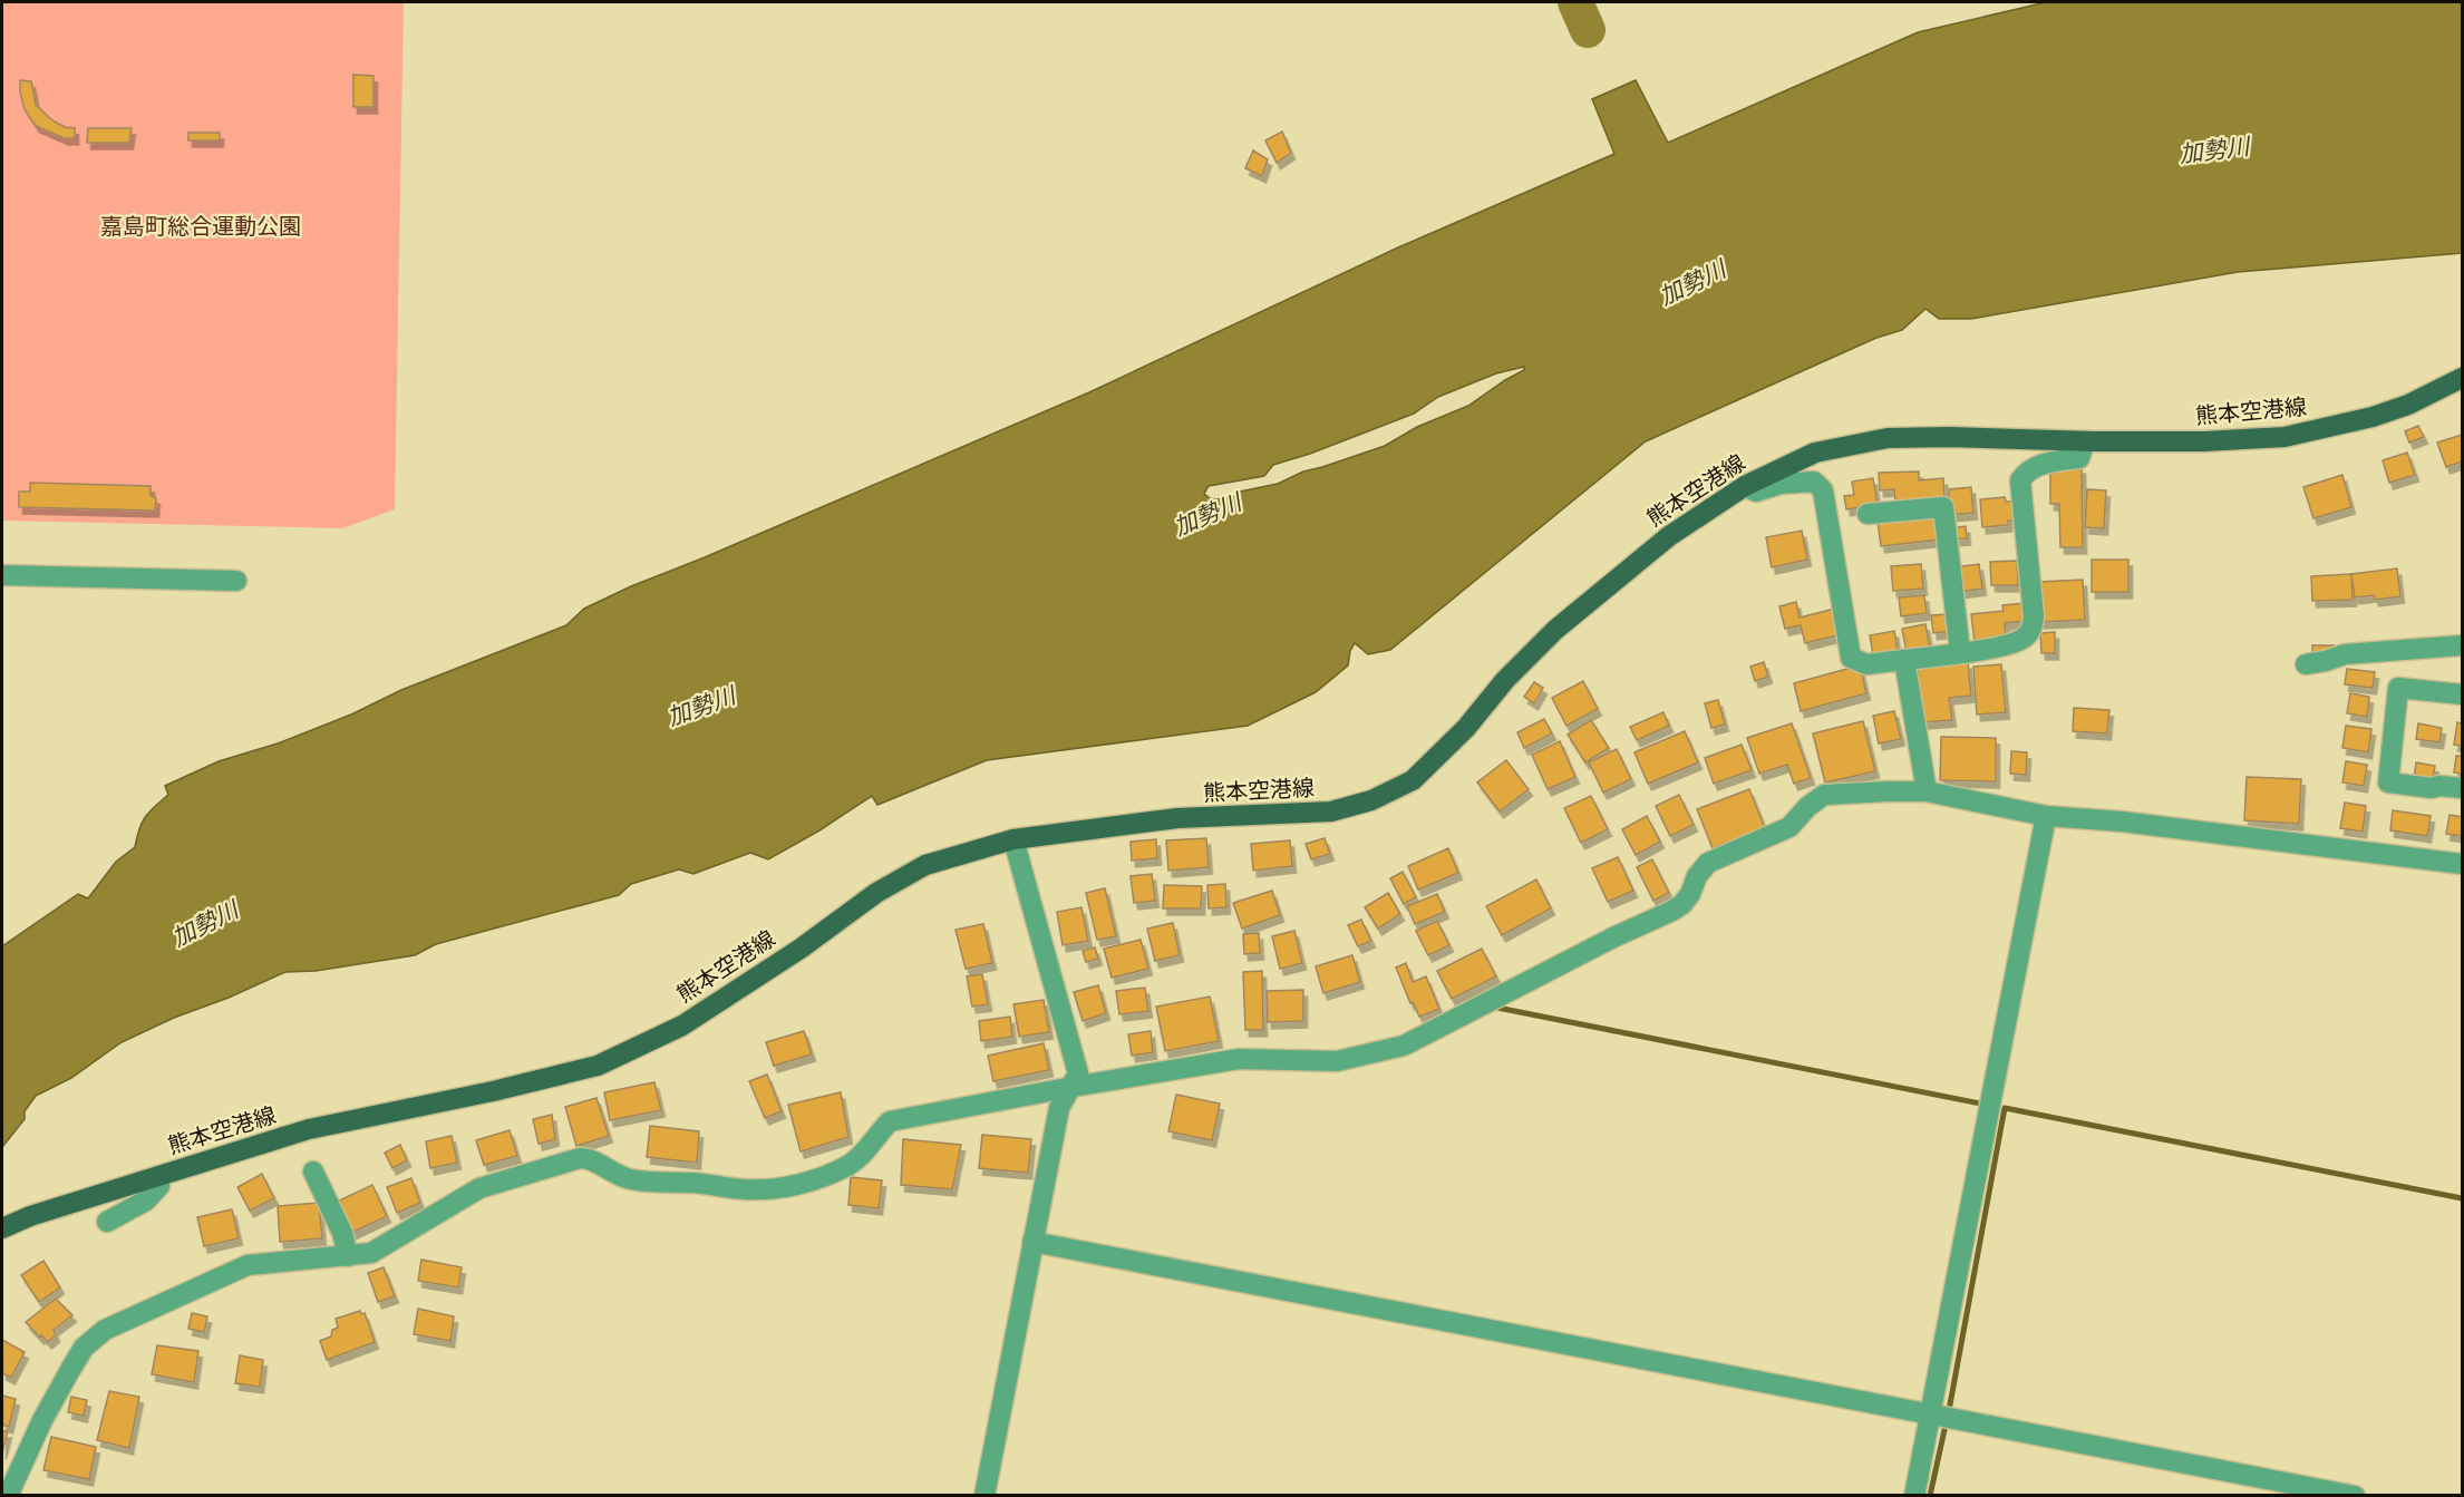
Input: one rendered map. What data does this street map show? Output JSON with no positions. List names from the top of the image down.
{
  "streets": {
    "main road": ["熊本空港線"]
  },
  "water": ["加勢川"],
  "parks": ["嘉島町総合運動公園"]
}
